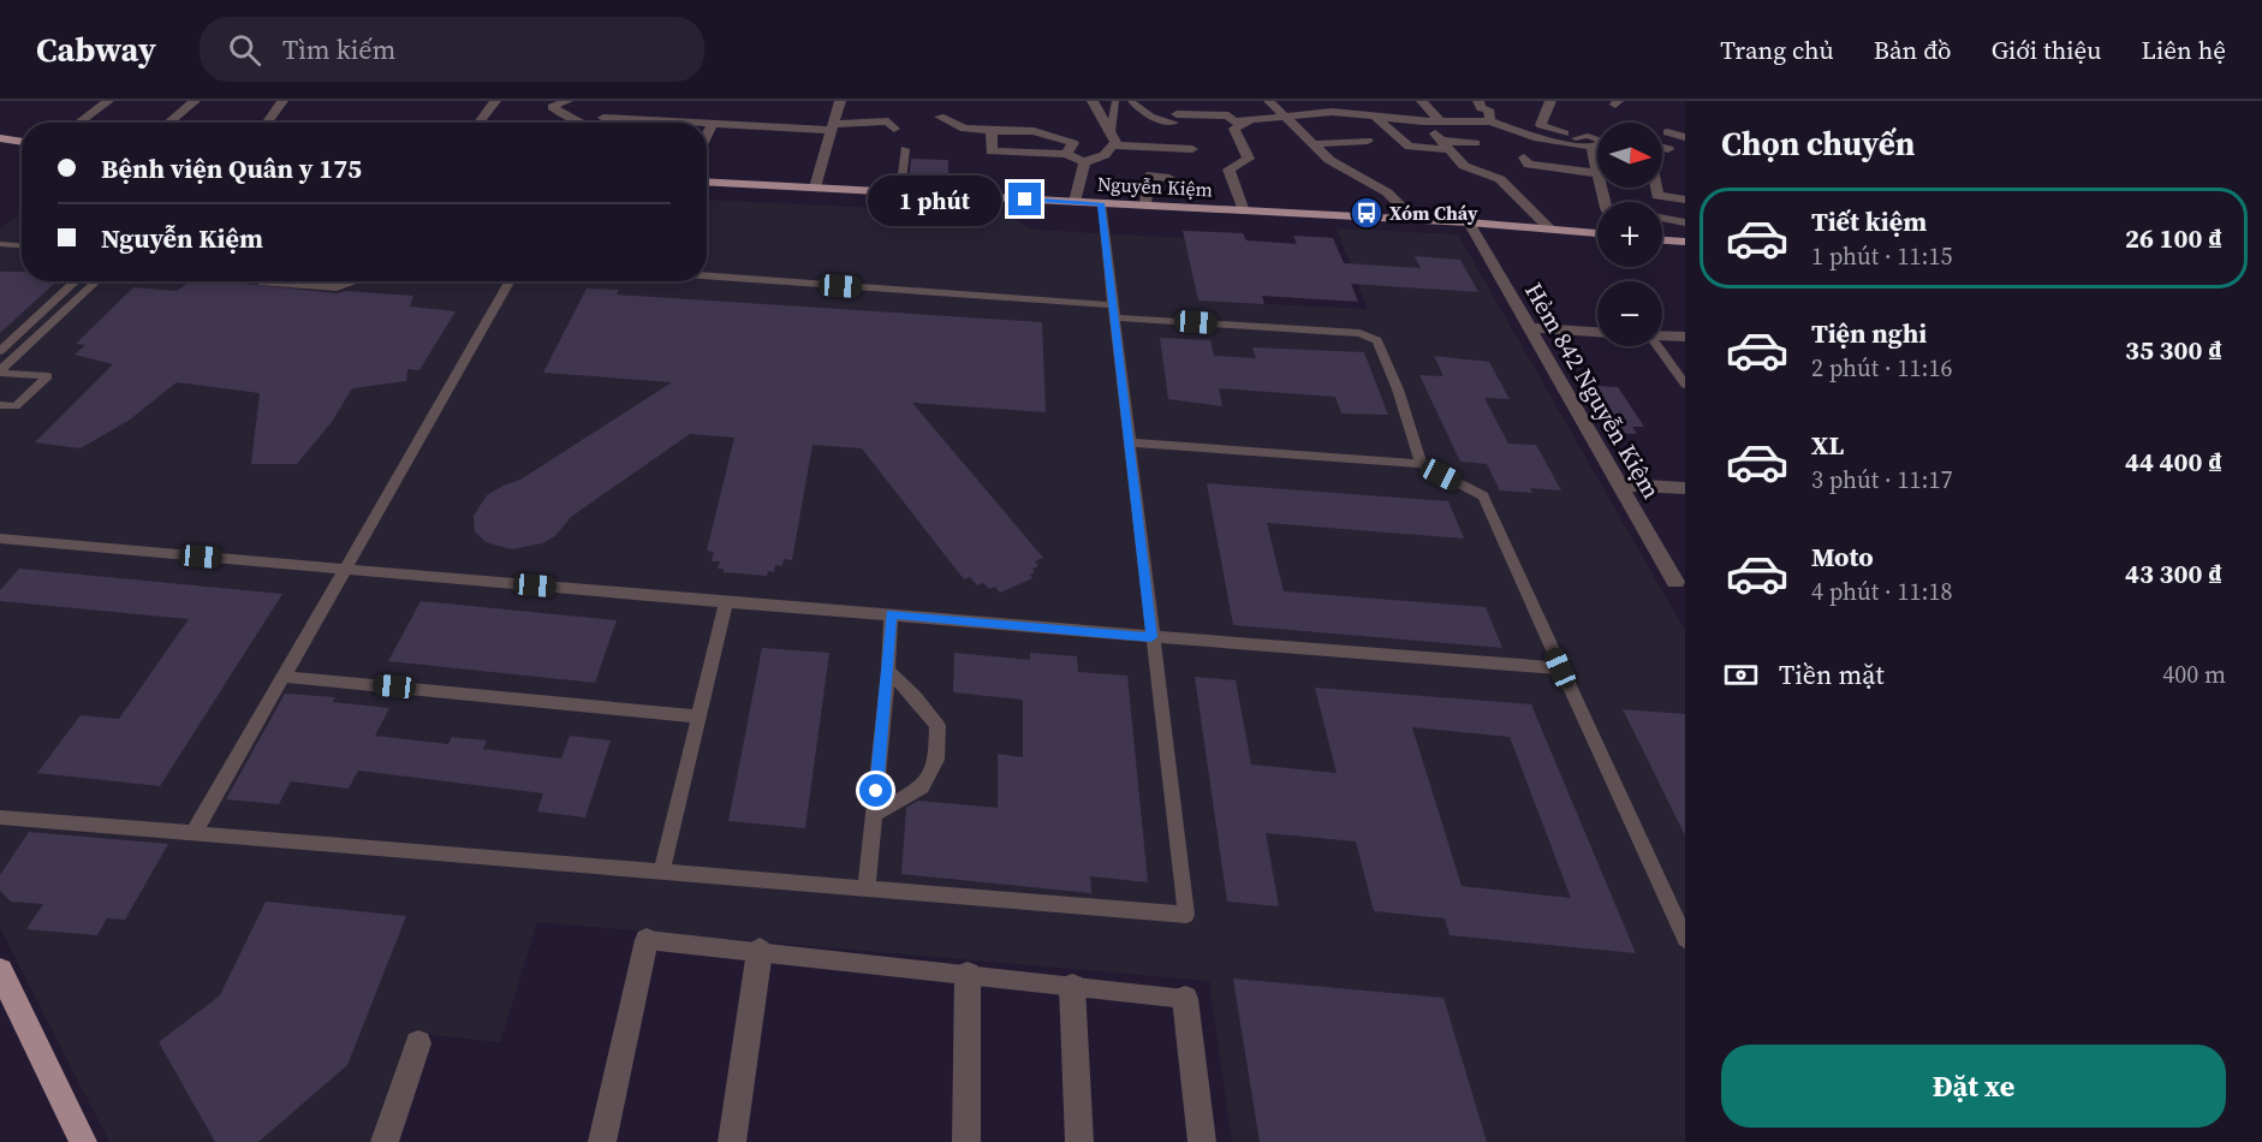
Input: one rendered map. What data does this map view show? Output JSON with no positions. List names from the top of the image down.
{
  "streets": {
    "main road": ["Nguyễn Kiệm"],
    "street": ["Hẻm 842 Nguyễn Kiệm"]
  },
  "crossings": [
    ["Nguyễn Kiệm", "Hẻm 842 Nguyễn Kiệm"]
  ],
  "places": {
    "bus stop": ["Xóm Cháy"]
  },
  "north": "right",
  "page": {
    "header": "Cabway",
    "search": "Tìm kiếm",
    "nav": [
      "Trang chủ",
      "Bản đồ",
      "Giới thiệu",
      "Liên hệ"
    ],
    "heading": "Chọn chuyến",
    "map_buttons": ["+", "−"],
    "banner": ["Bệnh viện Quân y 175", "Nguyễn Kiệm"],
    "bubble": "1 phút",
    "list": [
      {
        "name": "Tiết kiệm",
        "note": "1 phút · 11:15",
        "value": "26 100 ₫"
      },
      {
        "name": "Tiện nghi",
        "note": "2 phút · 11:16",
        "value": "35 300 ₫"
      },
      {
        "name": "XL",
        "note": "3 phút · 11:17",
        "value": "44 400 ₫"
      },
      {
        "name": "Moto",
        "note": "4 phút · 11:18",
        "value": "43 300 ₫"
      }
    ],
    "pay": ["Tiền mặt", "400 m"],
    "buttons": "Đặt xe"
  }
}
